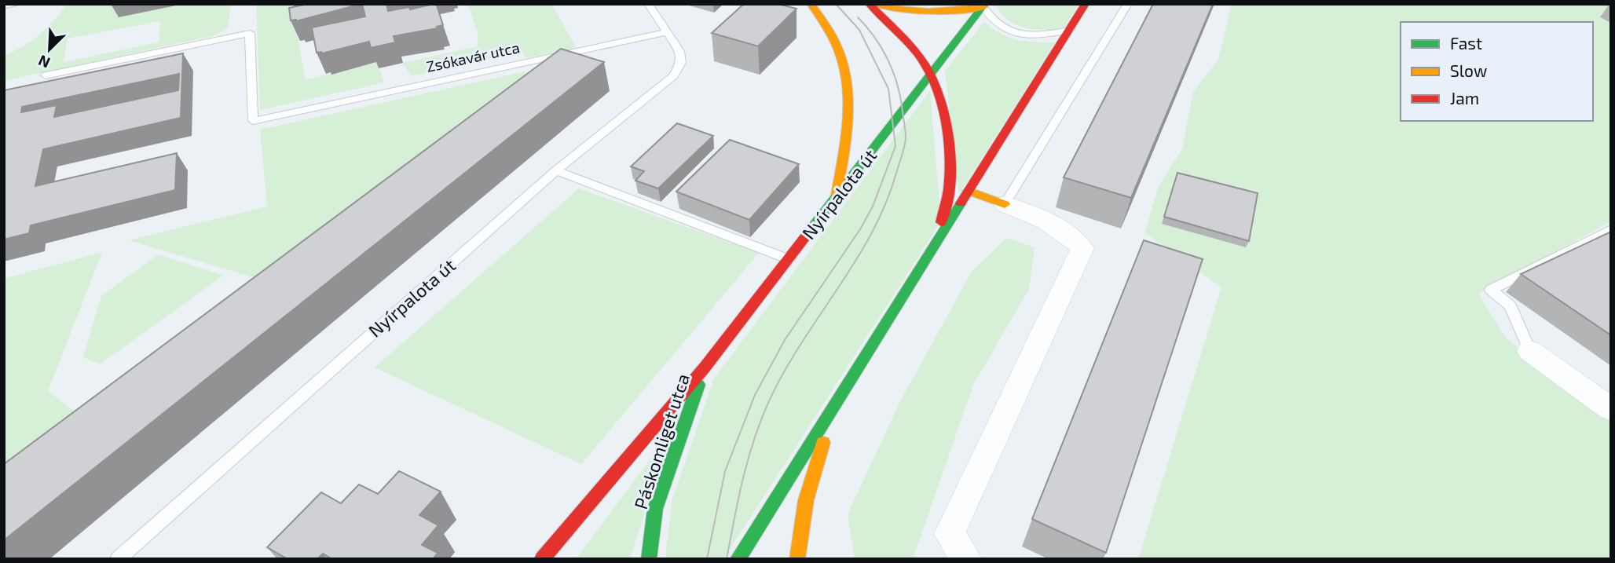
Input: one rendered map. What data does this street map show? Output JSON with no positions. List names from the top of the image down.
{
  "streets": {
    "main road": ["Nyírpalota út", "Páskomliget utca"],
    "lane": ["Zsókavár utca"]
  },
  "crossings": [
    ["Zsókavár utca", "Nyírpalota út"],
    ["Nyírpalota út", "Páskomliget utca"]
  ],
  "legend": ["Fast", "Slow", "Jam"],
  "north": "bottom left"
}
